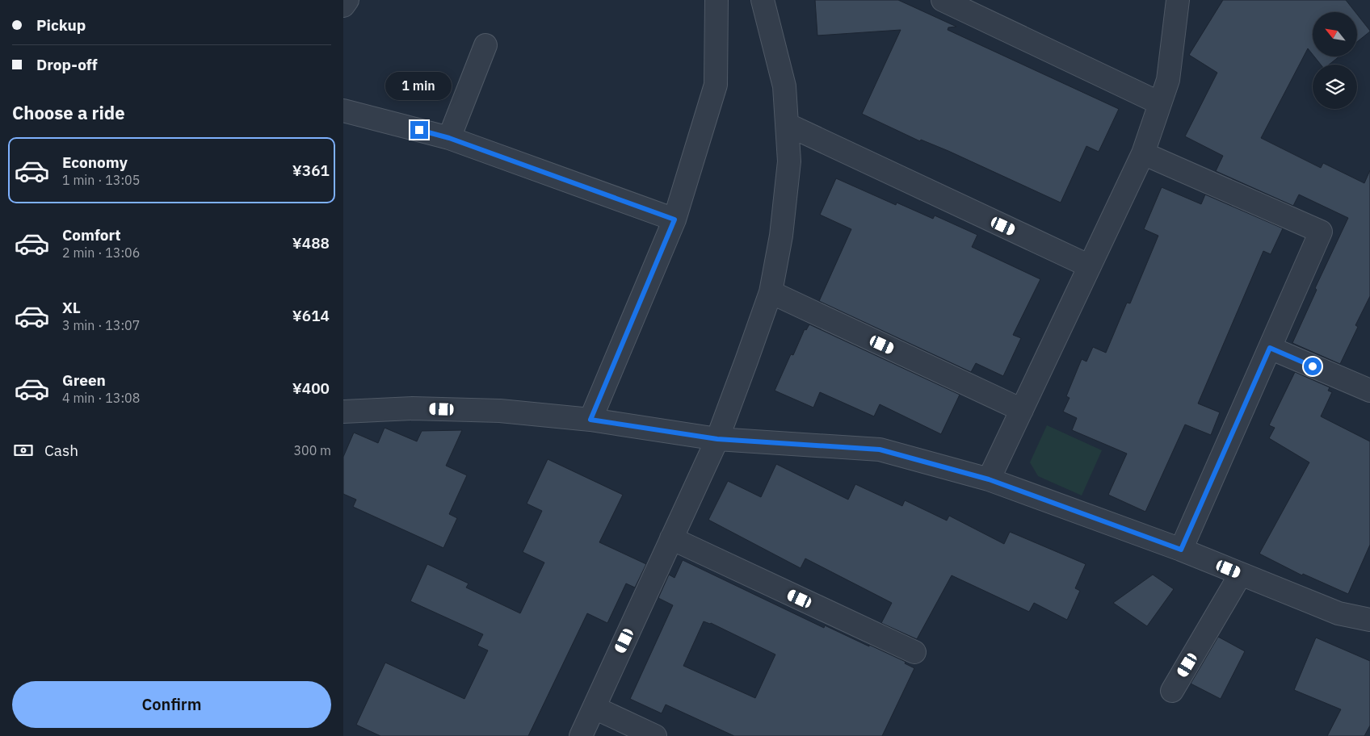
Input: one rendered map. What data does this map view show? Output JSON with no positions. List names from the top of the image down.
{
  "north": "top left",
  "page": {
    "banner": ["Pickup", "Drop-off"],
    "bubble": "1 min",
    "heading": "Choose a ride",
    "list": [
      {
        "name": "Economy",
        "note": "1 min · 13:05",
        "value": "¥361"
      },
      {
        "name": "Comfort",
        "note": "2 min · 13:06",
        "value": "¥488"
      },
      {
        "name": "XL",
        "note": "3 min · 13:07",
        "value": "¥614"
      },
      {
        "name": "Green",
        "note": "4 min · 13:08",
        "value": "¥400"
      }
    ],
    "pay": ["Cash", "300 m"],
    "buttons": "Confirm"
  }
}
